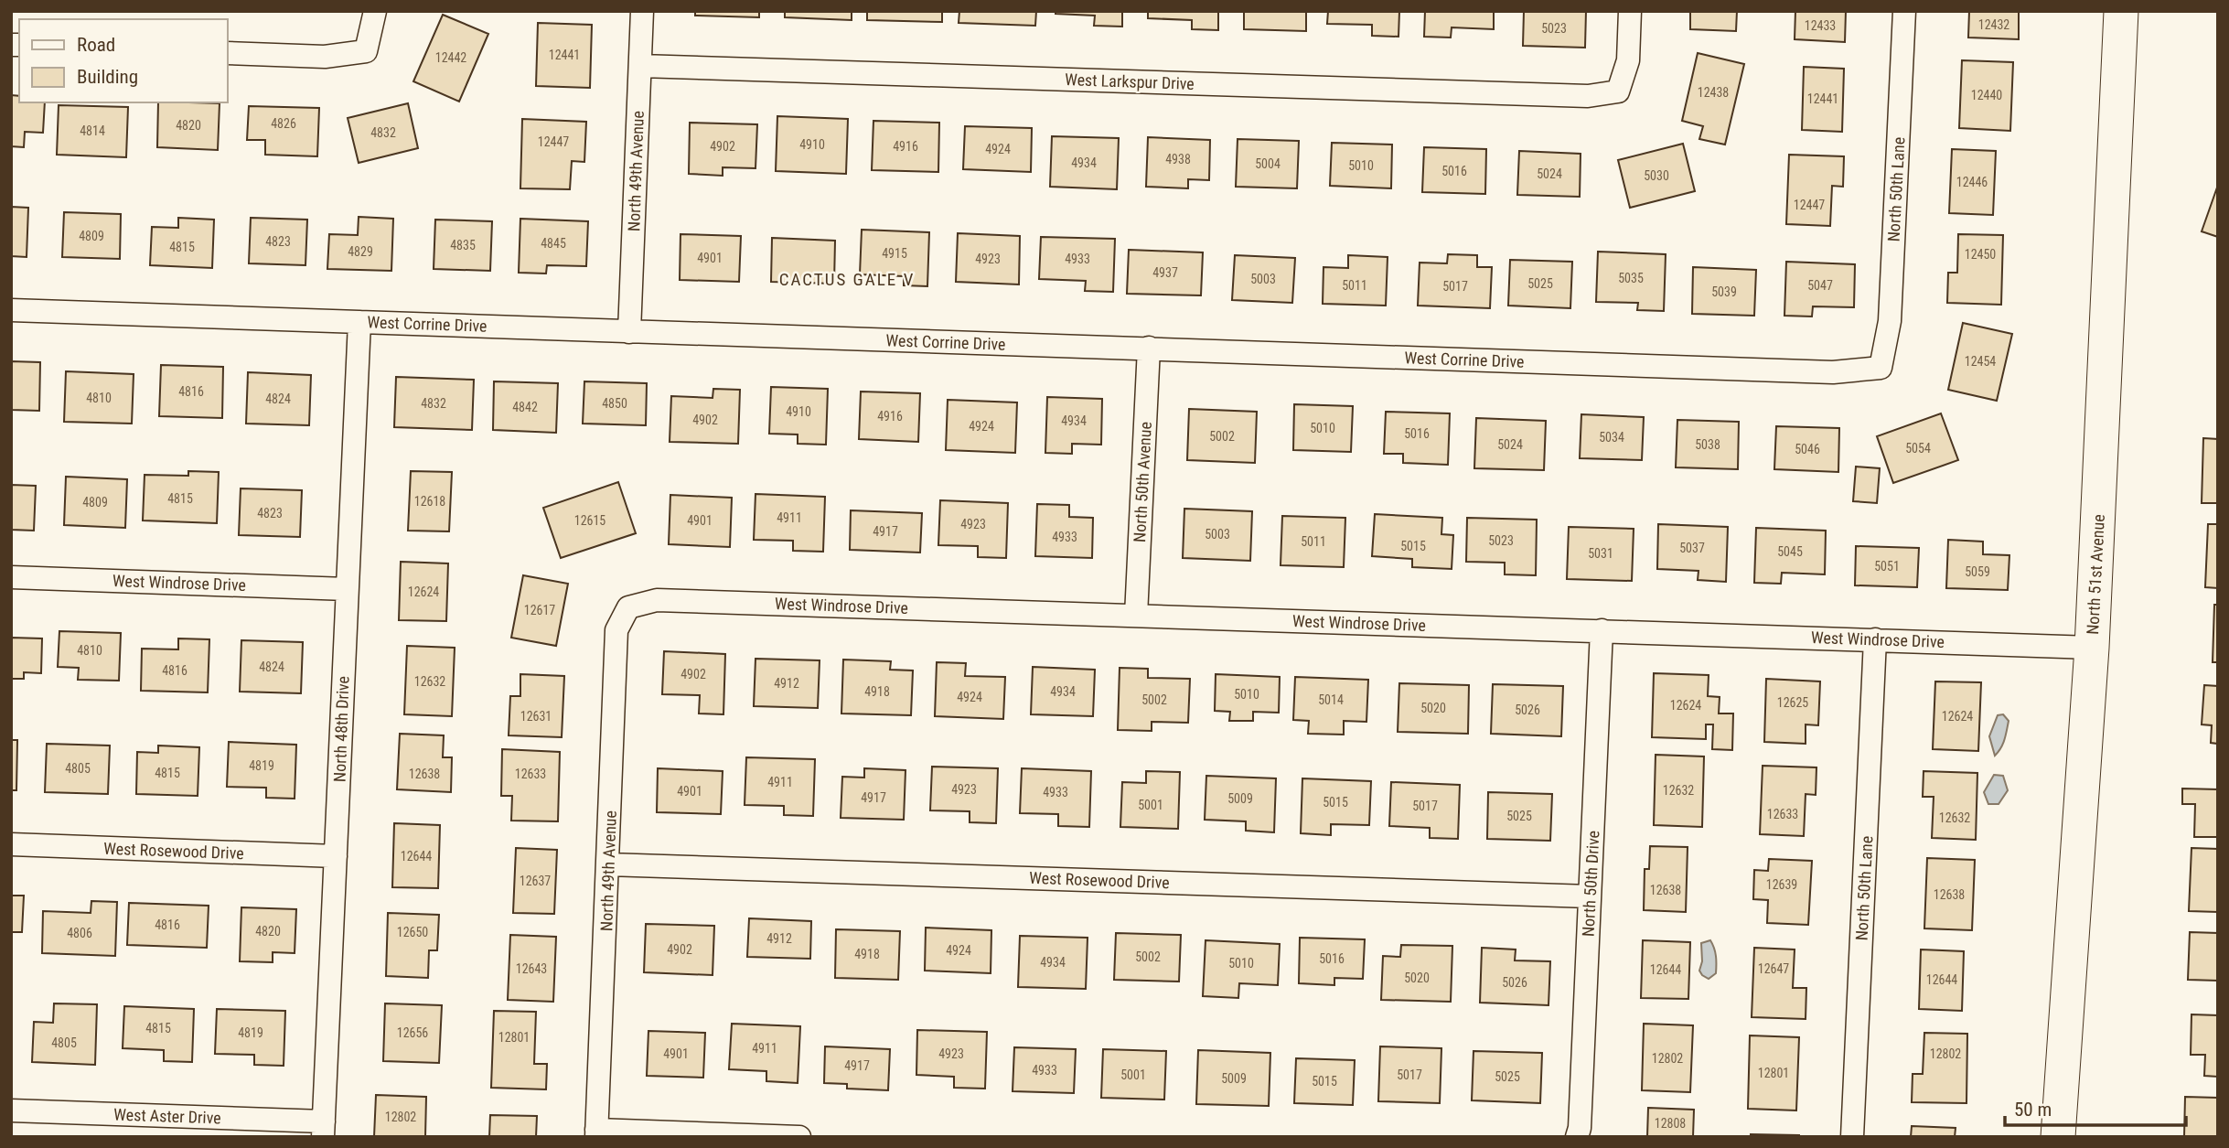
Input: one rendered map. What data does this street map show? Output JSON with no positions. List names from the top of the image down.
{
  "streets": {
    "main road": ["North 51st Avenue"],
    "street": [
      "West Larkspur Drive",
      "North 49th Avenue",
      "North 50th Lane",
      "West Corrine Drive",
      "North 50th Avenue",
      "West Windrose Drive",
      "North 48th Drive",
      "West Rosewood Drive",
      "North 50th Drive",
      "West Aster Drive"
    ]
  },
  "crossings": [
    ["West Larkspur Drive", "North 49th Avenue"],
    ["North 49th Avenue", "West Corrine Drive"],
    ["North 49th Avenue", "West Windrose Drive"],
    ["North 49th Avenue", "West Rosewood Drive"],
    ["North 50th Lane", "West Corrine Drive"],
    ["North 50th Lane", "West Windrose Drive"],
    ["West Corrine Drive", "North 50th Avenue"],
    ["West Corrine Drive", "North 48th Drive"],
    ["North 50th Avenue", "West Windrose Drive"],
    ["North 51st Avenue", "West Windrose Drive"],
    ["West Windrose Drive", "North 48th Drive"],
    ["West Windrose Drive", "North 50th Drive"],
    ["North 48th Drive", "West Rosewood Drive"],
    ["North 48th Drive", "West Aster Drive"],
    ["West Rosewood Drive", "North 50th Drive"]
  ],
  "districts": ["CACTUS GALE V"],
  "house_numbers": [
    "12432",
    "12433",
    "5023",
    "12441",
    "12442",
    "12438",
    "12440",
    "12441",
    "4826",
    "4820",
    "4814",
    "4832",
    "12447",
    "4910",
    "4902",
    "4916",
    "4924",
    "4938",
    "4934",
    "5004",
    "5010",
    "5016",
    "5024",
    "5030",
    "12446",
    "12447",
    "4809",
    "4823",
    "4845",
    "4835",
    "4815",
    "4829",
    "4915",
    "12450",
    "4901",
    "4923",
    "4933",
    "4937",
    "5035",
    "5003",
    "5025",
    "5011",
    "5047",
    "5017",
    "5039",
    "12454",
    "4816",
    "4810",
    "4824",
    "4832",
    "4850",
    "4842",
    "4910",
    "4916",
    "4902",
    "4934",
    "4924",
    "5010",
    "5016",
    "5002",
    "5034",
    "5024",
    "5038",
    "5054",
    "5046",
    "4815",
    "12618",
    "4809",
    "4823",
    "4911",
    "12615",
    "4901",
    "4923",
    "4917",
    "5003",
    "4933",
    "5023",
    "5011",
    "5015",
    "5037",
    "5045",
    "5031",
    "5051",
    "5059",
    "12624",
    "12617",
    "4810",
    "4824",
    "4816",
    "4902",
    "12632",
    "4912",
    "4918",
    "4934",
    "5010",
    "4924",
    "5002",
    "5014",
    "12625",
    "12624",
    "5020",
    "5026",
    "12631",
    "12624",
    "4819",
    "4805",
    "4815",
    "12638",
    "12633",
    "4911",
    "4923",
    "12632",
    "4901",
    "4933",
    "4917",
    "5009",
    "5015",
    "5001",
    "5017",
    "12633",
    "5025",
    "12632",
    "12644",
    "12637",
    "12639",
    "12638",
    "12638",
    "4816",
    "4820",
    "12650",
    "4806",
    "4912",
    "4902",
    "4924",
    "4918",
    "5002",
    "5016",
    "4934",
    "5010",
    "12643",
    "12647",
    "12644",
    "5020",
    "12644",
    "5026",
    "4815",
    "4819",
    "12656",
    "12801",
    "4805",
    "4911",
    "4901",
    "4923",
    "12802",
    "12802",
    "4917",
    "4933",
    "12801",
    "5001",
    "5017",
    "5025",
    "5009",
    "5015",
    "12802",
    "12808"
  ],
  "legend": ["Road", "Building"],
  "scale_bar": "50 m"
}
